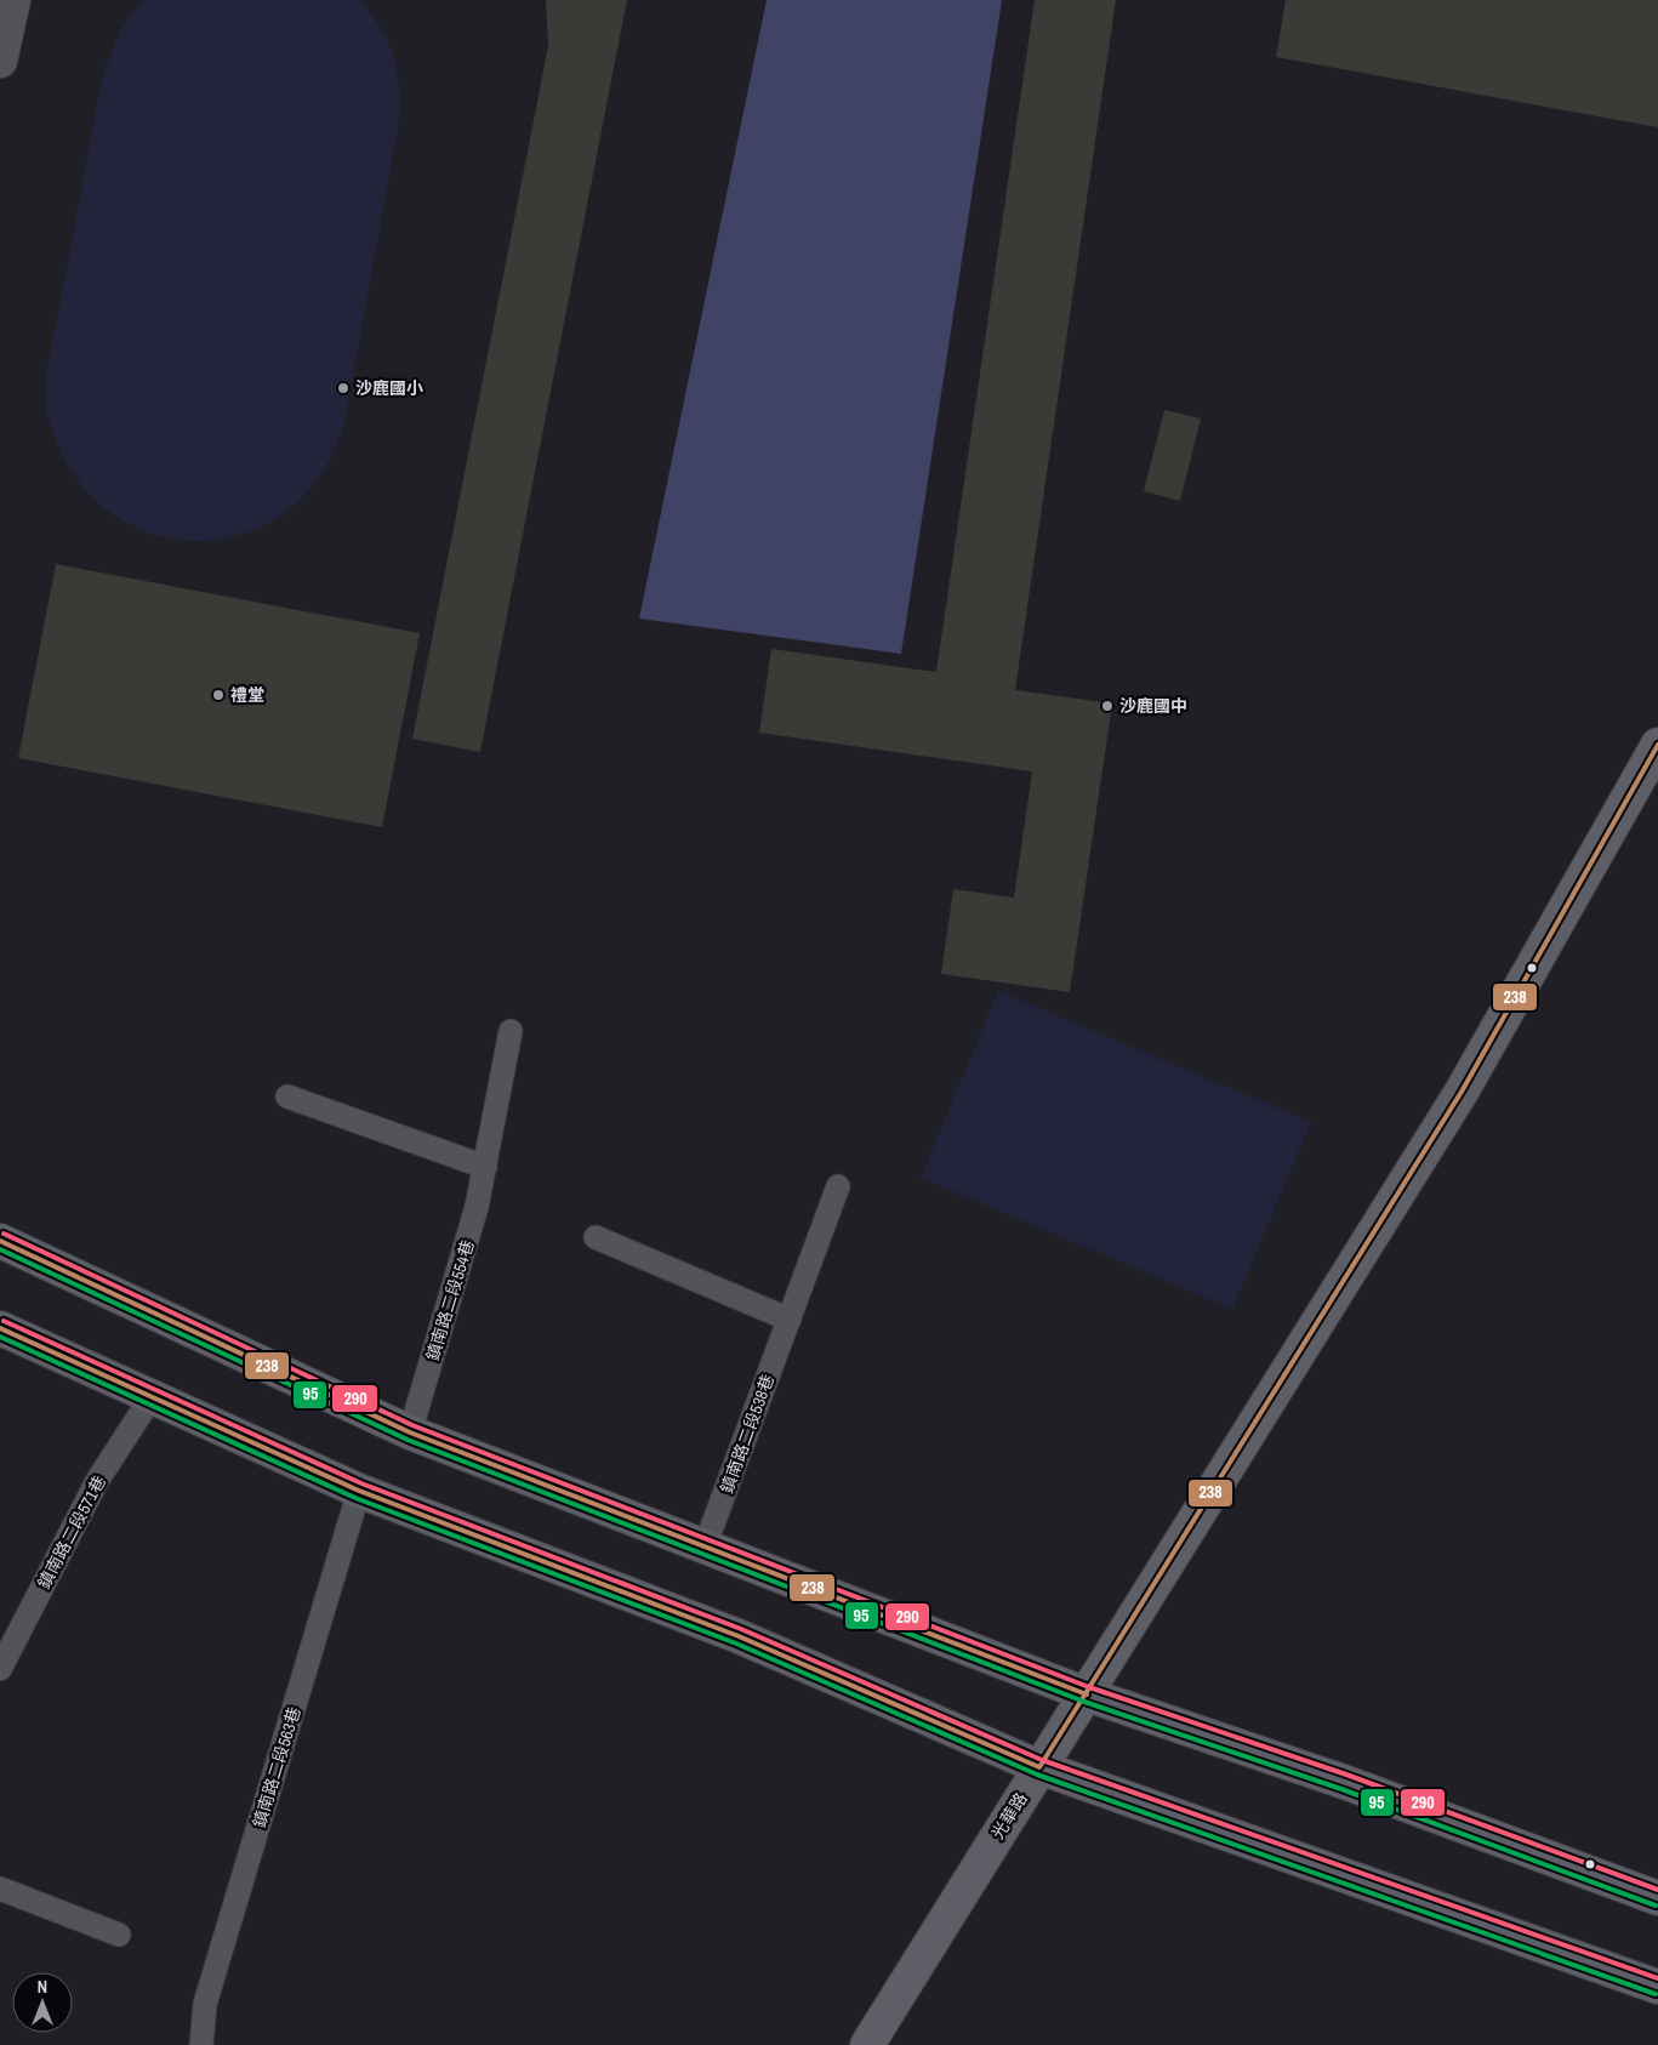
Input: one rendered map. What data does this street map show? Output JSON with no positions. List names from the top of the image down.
{
  "streets": {
    "street": ["光華路"],
    "lane": [
      "鎮南路二段554巷",
      "鎮南路二段538巷",
      "鎮南路二段571巷",
      "鎮南路二段563巷"
    ]
  },
  "places": ["沙鹿國小", "禮堂", "沙鹿國中"],
  "lines": ["transit line 238", "transit line 290", "transit line 95"],
  "north": "top"
}
